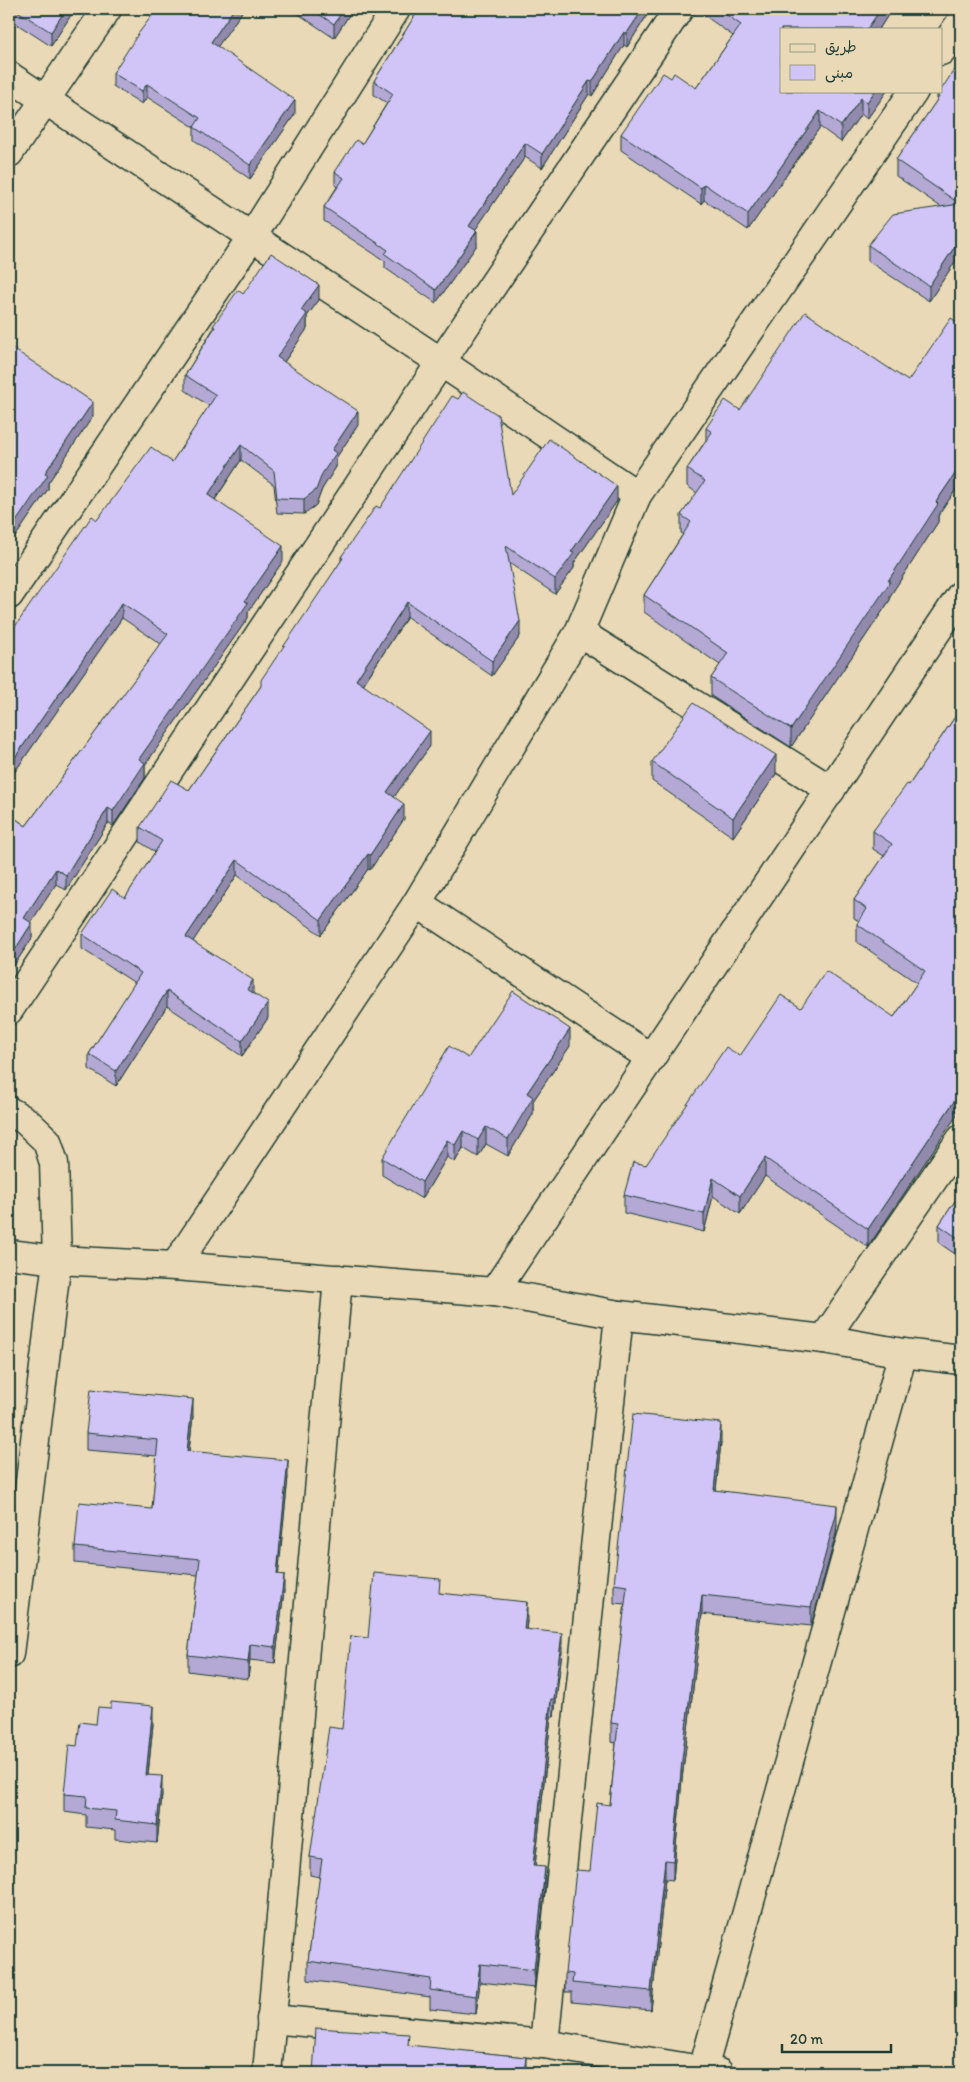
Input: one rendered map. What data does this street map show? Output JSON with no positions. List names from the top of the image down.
{
  "legend": ["طريق", "مبنى"],
  "scale_bar": "20 m"
}
